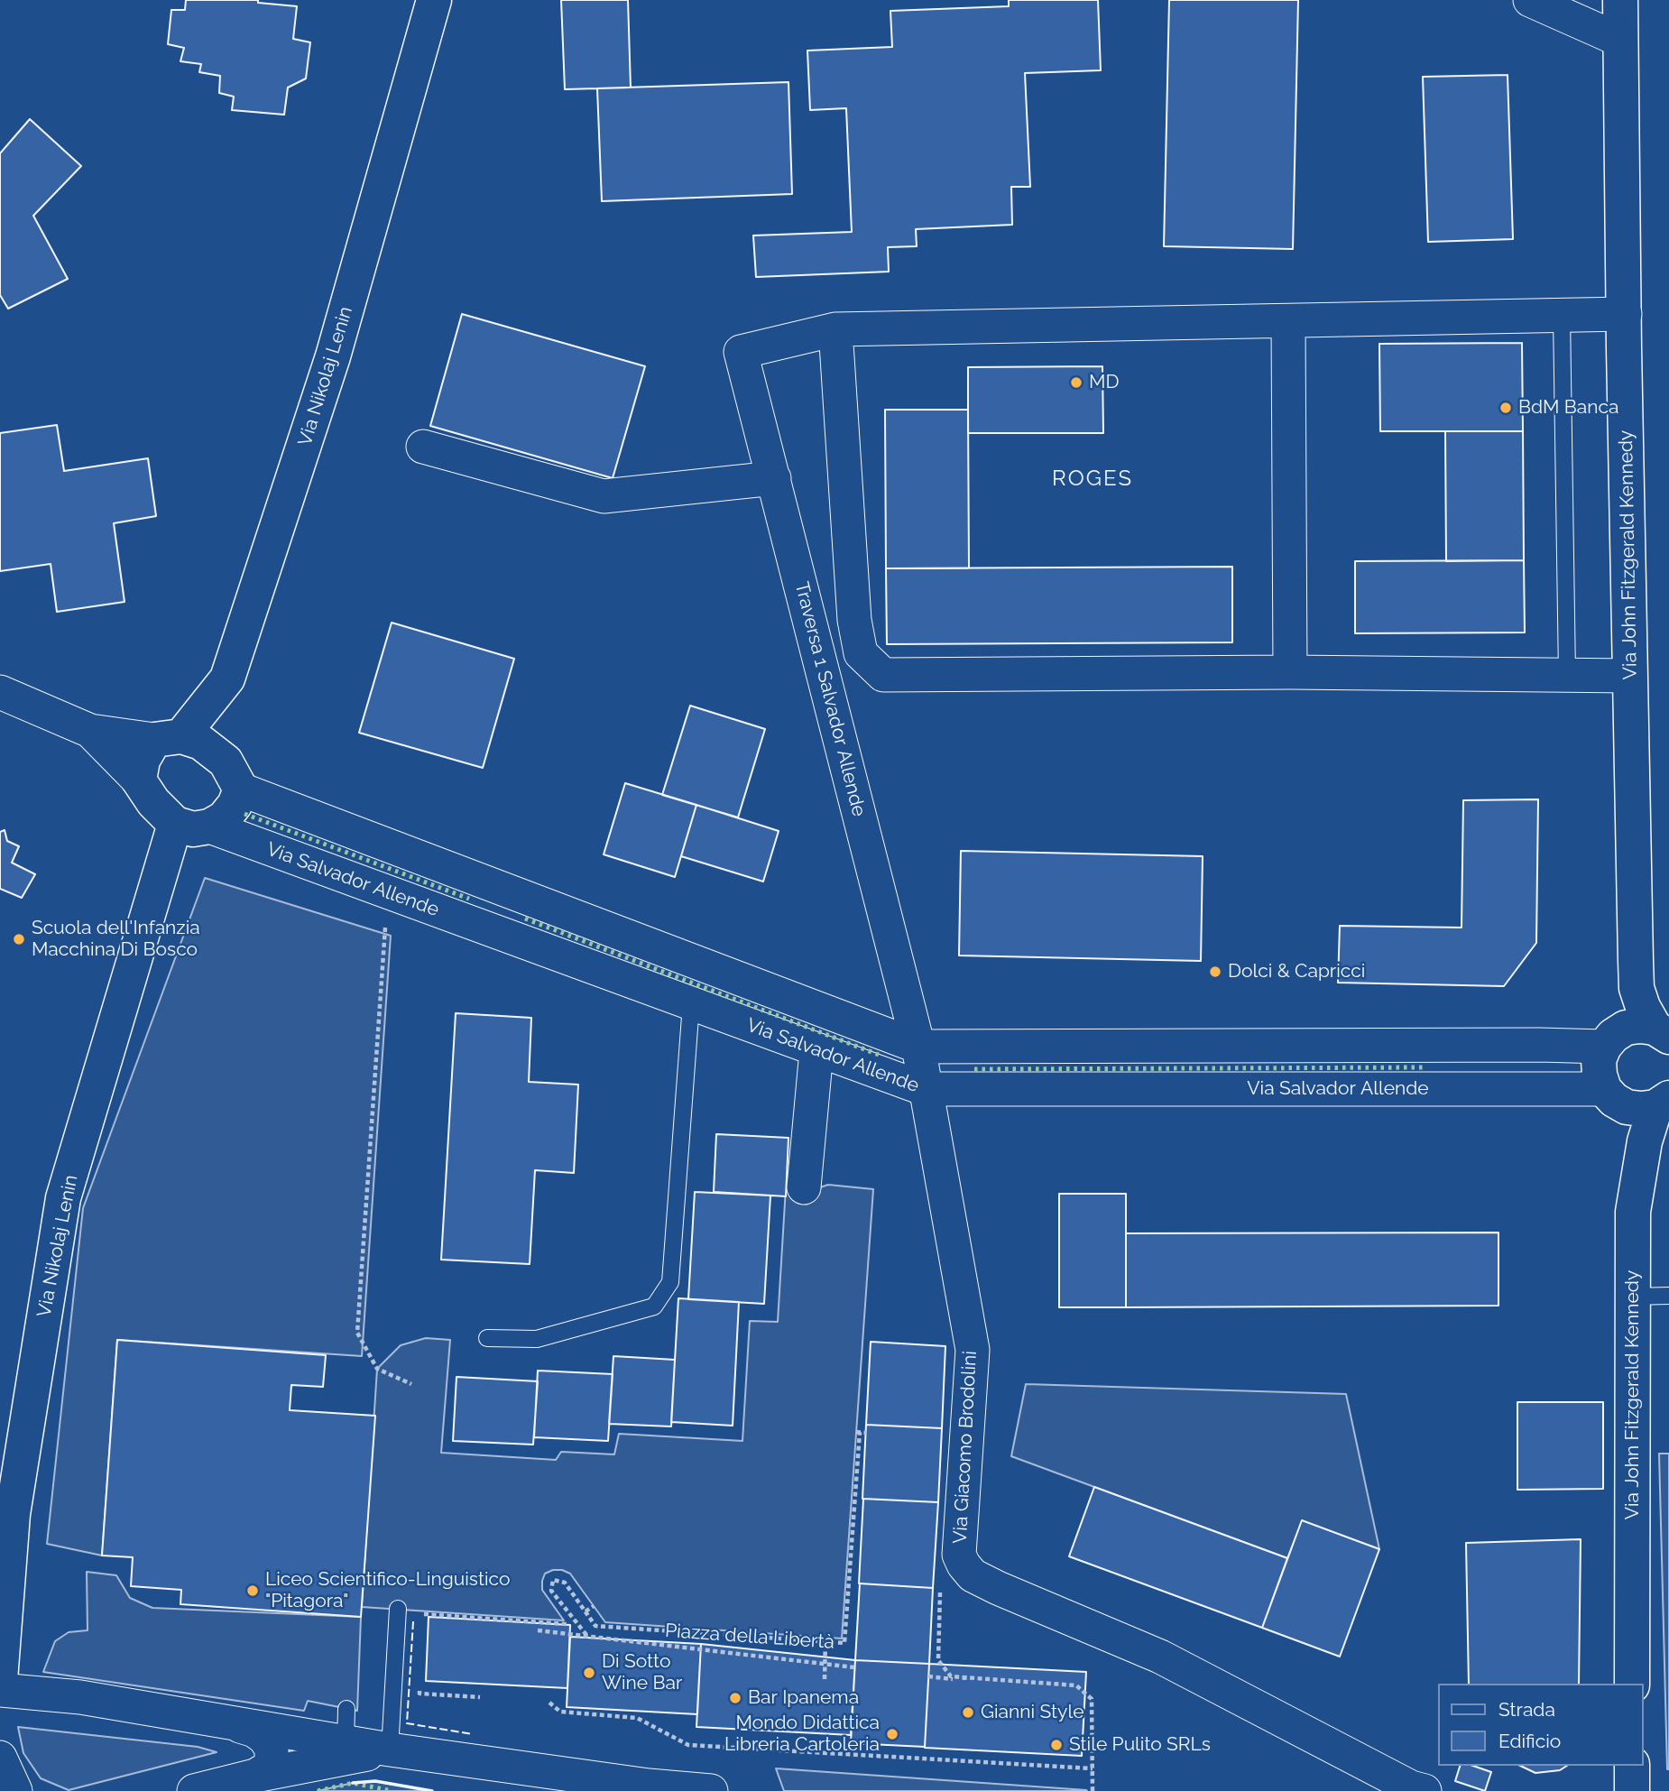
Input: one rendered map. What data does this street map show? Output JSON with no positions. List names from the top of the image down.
{
  "streets": {
    "main road": ["Via Nikolaj Lenin", "Via John Fitzgerald Kennedy"],
    "street": ["Traversa 1 Salvador Allende", "Via Salvador Allende", "Via Giacomo Brodolini"],
    "path": ["Piazza della Libertà"]
  },
  "crossings": [
    ["Via Nikolaj Lenin", "Via Salvador Allende"],
    ["Via John Fitzgerald Kennedy", "Via Salvador Allende"],
    ["Traversa 1 Salvador Allende", "Via Salvador Allende"],
    ["Traversa 1 Salvador Allende", "Via Giacomo Brodolini"],
    ["Via Salvador Allende", "Via Giacomo Brodolini"]
  ],
  "districts": ["ROGES"],
  "places": [
    "MD",
    "BdM Banca",
    "Scuola dell'Infanzia Macchina Di Bosco",
    "Dolci & Capricci",
    "Liceo Scientifico-Linguistico \"Pitagora\"",
    "Di Sotto Wine Bar",
    "Bar Ipanema",
    "Gianni Style",
    "Mondo Didattica Libreria Cartoleria",
    "Stile Pulito SRLs"
  ],
  "legend": ["Strada", "Edificio"]
}
